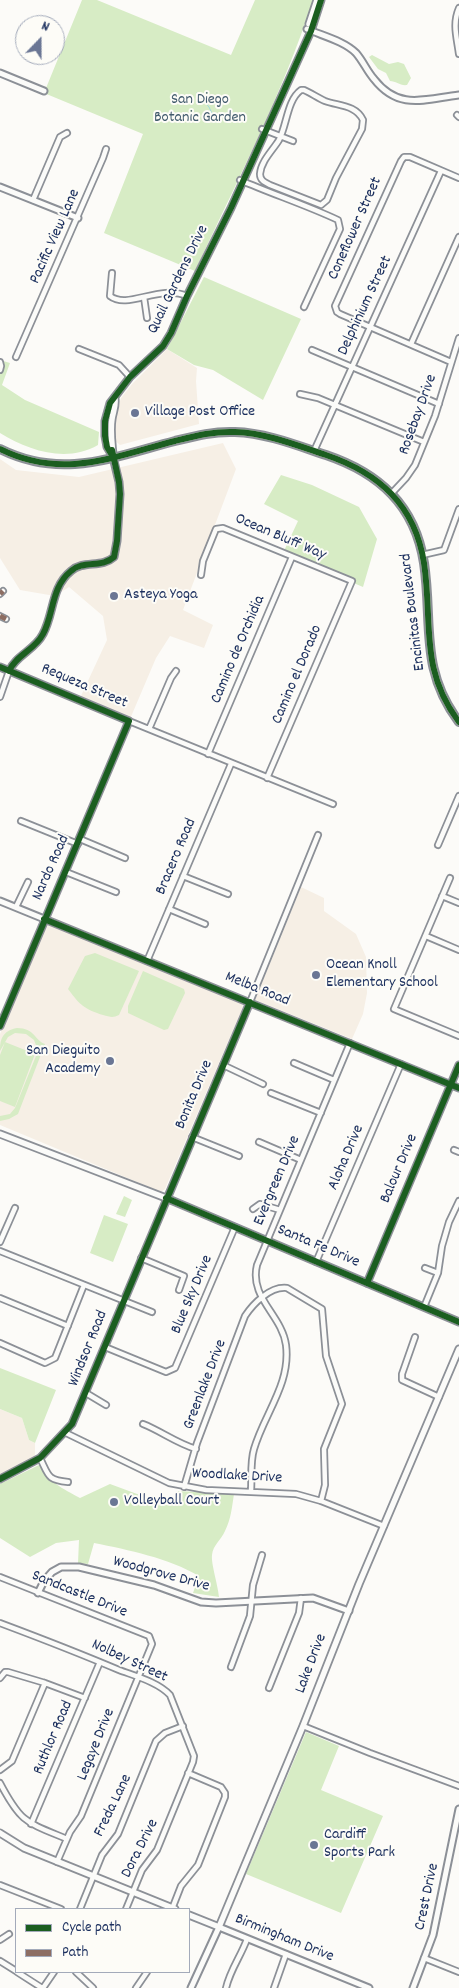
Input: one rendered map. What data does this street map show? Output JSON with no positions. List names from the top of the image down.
{
  "streets": {
    "main road": [
      "Quail Gardens Drive",
      "Encinitas Boulevard",
      "Santa Fe Drive",
      "Lake Drive",
      "Birmingham Drive"
    ],
    "street": [
      "Coneflower Street",
      "Pacific View Lane",
      "Delphinium Street",
      "Rosebay Drive",
      "Ocean Bluff Way",
      "Camino de Orchidia",
      "Camino el Dorado",
      "Requeza Street",
      "Bracero Road",
      "Nardo Road",
      "Melba Road",
      "Bonita Drive",
      "Aloha Drive",
      "Balour Drive",
      "Evergreen Drive",
      "Blue Sky Drive",
      "Windsor Road",
      "Greenlake Drive",
      "Woodlake Drive",
      "Woodgrove Drive",
      "Sandcastle Drive",
      "Nolbey Street",
      "Ruthlor Road",
      "Legaye Drive",
      "Freda Lane",
      "Dora Drive",
      "Crest Drive"
    ]
  },
  "crossings": [
    ["Coneflower Street", "Delphinium Street"],
    ["Quail Gardens Drive", "Encinitas Boulevard"],
    ["Delphinium Street", "Encinitas Boulevard"],
    ["Rosebay Drive", "Encinitas Boulevard"],
    ["Ocean Bluff Way", "Camino de Orchidia"],
    ["Ocean Bluff Way", "Camino el Dorado"],
    ["Camino de Orchidia", "Requeza Street"],
    ["Camino el Dorado", "Requeza Street"],
    ["Requeza Street", "Bracero Road"],
    ["Requeza Street", "Nardo Road"],
    ["Bracero Road", "Melba Road"],
    ["Nardo Road", "Melba Road"],
    ["Melba Road", "Bonita Drive"],
    ["Melba Road", "Aloha Drive"],
    ["Melba Road", "Balour Drive"],
    ["Melba Road", "Evergreen Drive"],
    ["Bonita Drive", "Santa Fe Drive"],
    ["Bonita Drive", "Windsor Road"],
    ["Aloha Drive", "Santa Fe Drive"],
    ["Balour Drive", "Santa Fe Drive"],
    ["Evergreen Drive", "Santa Fe Drive"],
    ["Evergreen Drive", "Greenlake Drive"],
    ["Evergreen Drive", "Woodlake Drive"],
    ["Santa Fe Drive", "Blue Sky Drive"],
    ["Santa Fe Drive", "Windsor Road"],
    ["Blue Sky Drive", "Windsor Road"],
    ["Windsor Road", "Woodlake Drive"],
    ["Greenlake Drive", "Woodlake Drive"],
    ["Woodlake Drive", "Lake Drive"],
    ["Woodgrove Drive", "Sandcastle Drive"],
    ["Woodgrove Drive", "Lake Drive"],
    ["Sandcastle Drive", "Legaye Drive"],
    ["Nolbey Street", "Ruthlor Road"],
    ["Nolbey Street", "Legaye Drive"],
    ["Nolbey Street", "Freda Lane"],
    ["Nolbey Street", "Dora Drive"],
    ["Lake Drive", "Birmingham Drive"]
  ],
  "parks": ["San Diego Botanic Garden"],
  "places": [
    "Village Post Office",
    "Asteya Yoga",
    "Ocean Knoll Elementary School",
    "San Dieguito Academy",
    "Volleyball Court",
    "Cardiff Sports Park"
  ],
  "legend": ["Cycle path", "Path"],
  "north": "top"
}
